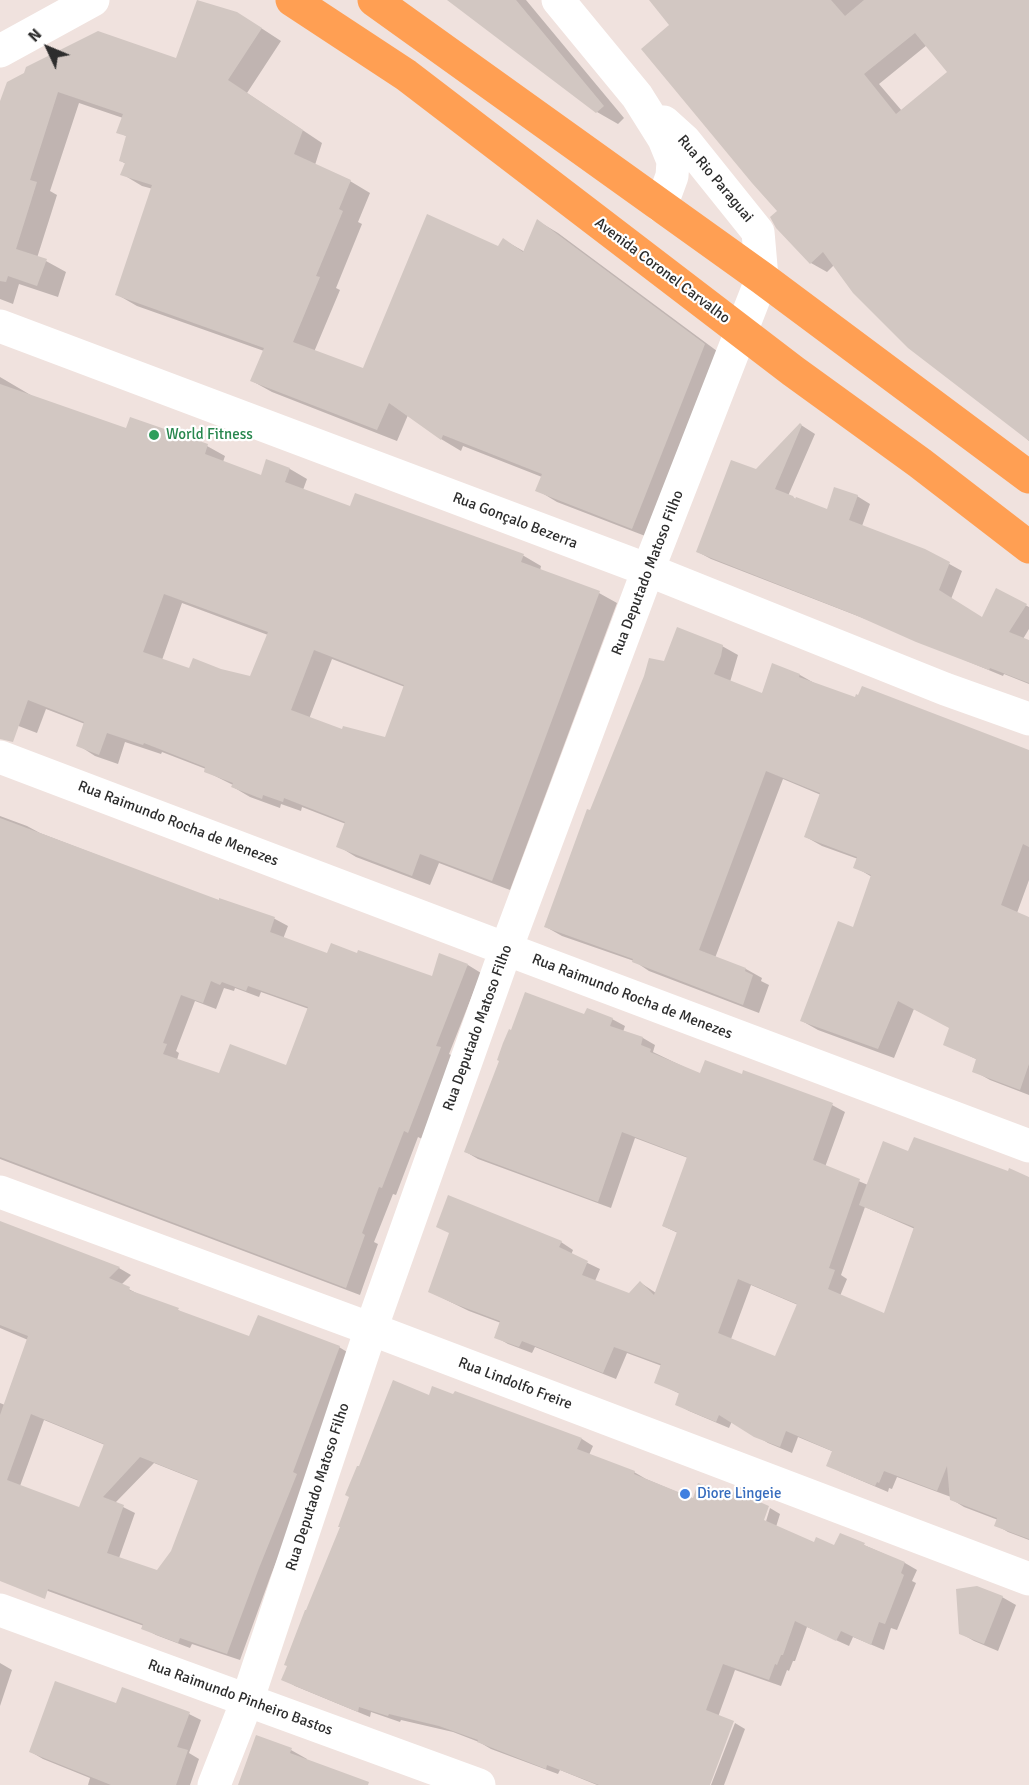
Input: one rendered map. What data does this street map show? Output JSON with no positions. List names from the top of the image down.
{
  "streets": {
    "main road": ["Avenida Coronel Carvalho"],
    "street": [
      "Rua Rio Paraguai",
      "Rua Gonçalo Bezerra",
      "Rua Deputado Matoso Filho",
      "Rua Raimundo Rocha de Menezes",
      "Rua Lindolfo Freire",
      "Rua Raimundo Pinheiro Bastos"
    ]
  },
  "crossings": [
    ["Rua Rio Paraguai", "Rua Deputado Matoso Filho"],
    ["Avenida Coronel Carvalho", "Rua Deputado Matoso Filho"],
    ["Rua Gonçalo Bezerra", "Rua Deputado Matoso Filho"],
    ["Rua Deputado Matoso Filho", "Rua Raimundo Rocha de Menezes"],
    ["Rua Deputado Matoso Filho", "Rua Lindolfo Freire"],
    ["Rua Deputado Matoso Filho", "Rua Raimundo Pinheiro Bastos"]
  ],
  "places": ["World Fitness", "Diore Lingeie"],
  "north": "top left"
}
